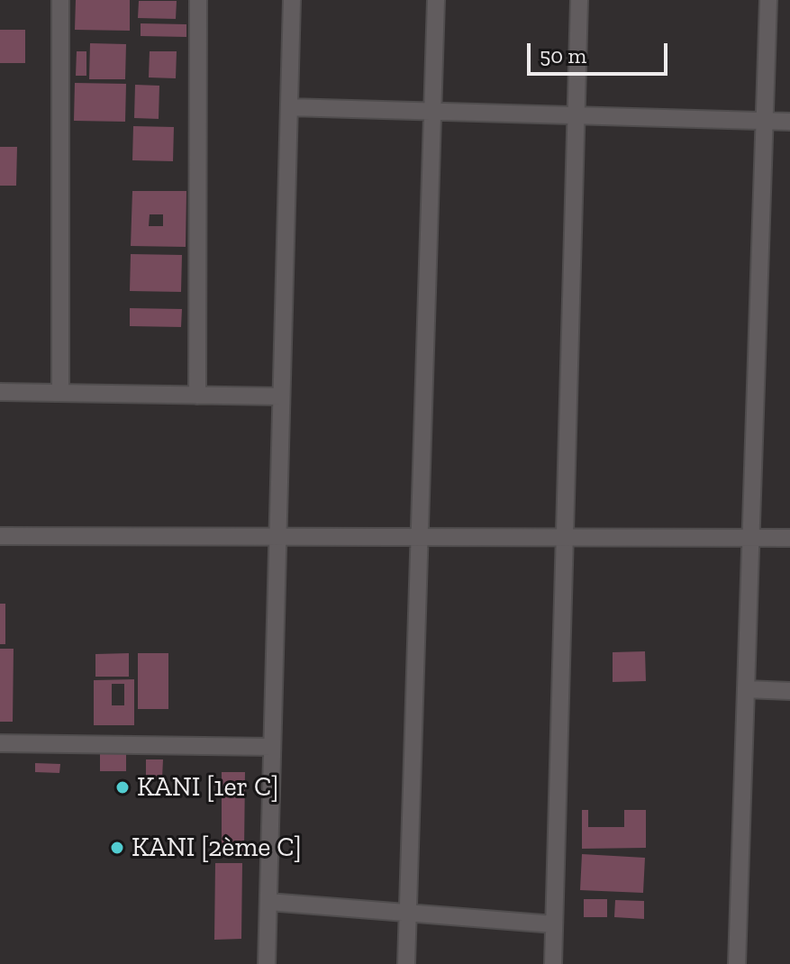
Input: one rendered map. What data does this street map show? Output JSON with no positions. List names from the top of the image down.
{
  "places": ["KANI [1er C]", "KANI [2ème C]"],
  "scale_bar": "50 m"
}
